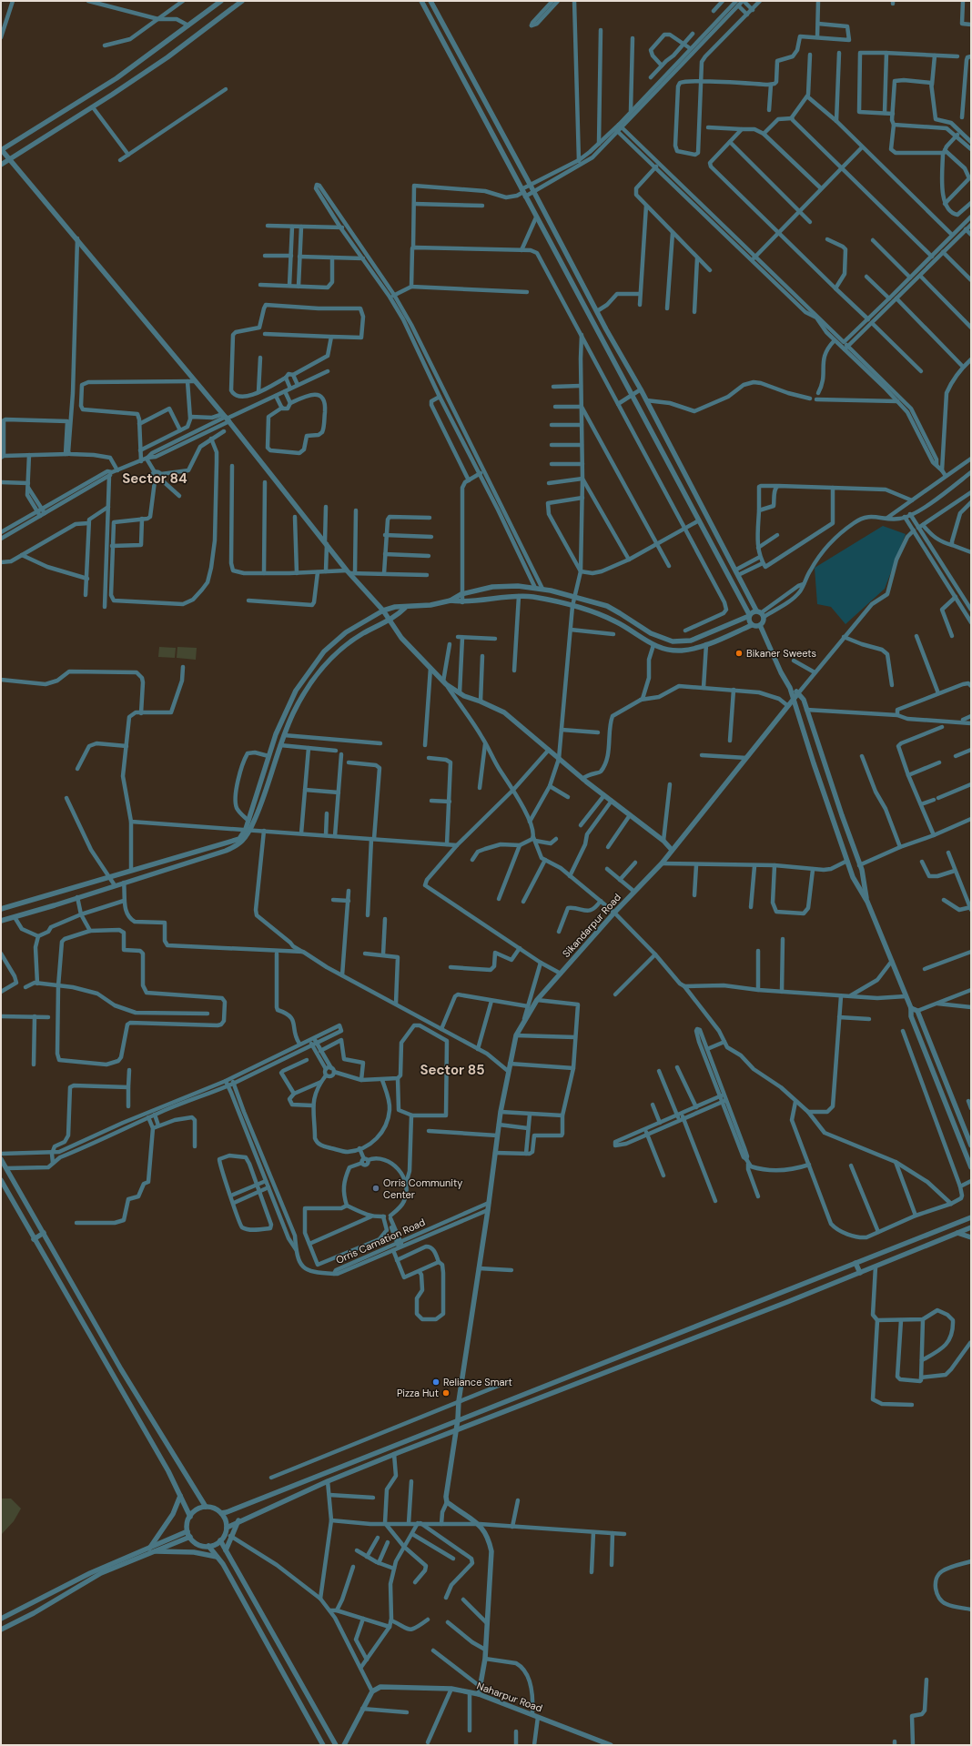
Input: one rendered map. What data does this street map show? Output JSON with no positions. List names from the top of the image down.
{
  "streets": {
    "street": ["Sikandarpur Road", "Orris Carnation Road", "Naharpur Road"]
  },
  "crossings": [
    ["Sikandarpur Road", "Orris Carnation Road"]
  ],
  "districts": ["Sector 84", "Sector 85"],
  "places": [
    "Bikaner Sweets",
    "Orris Community Center",
    "Reliance Smart",
    "Pizza Hut"
  ]
}
